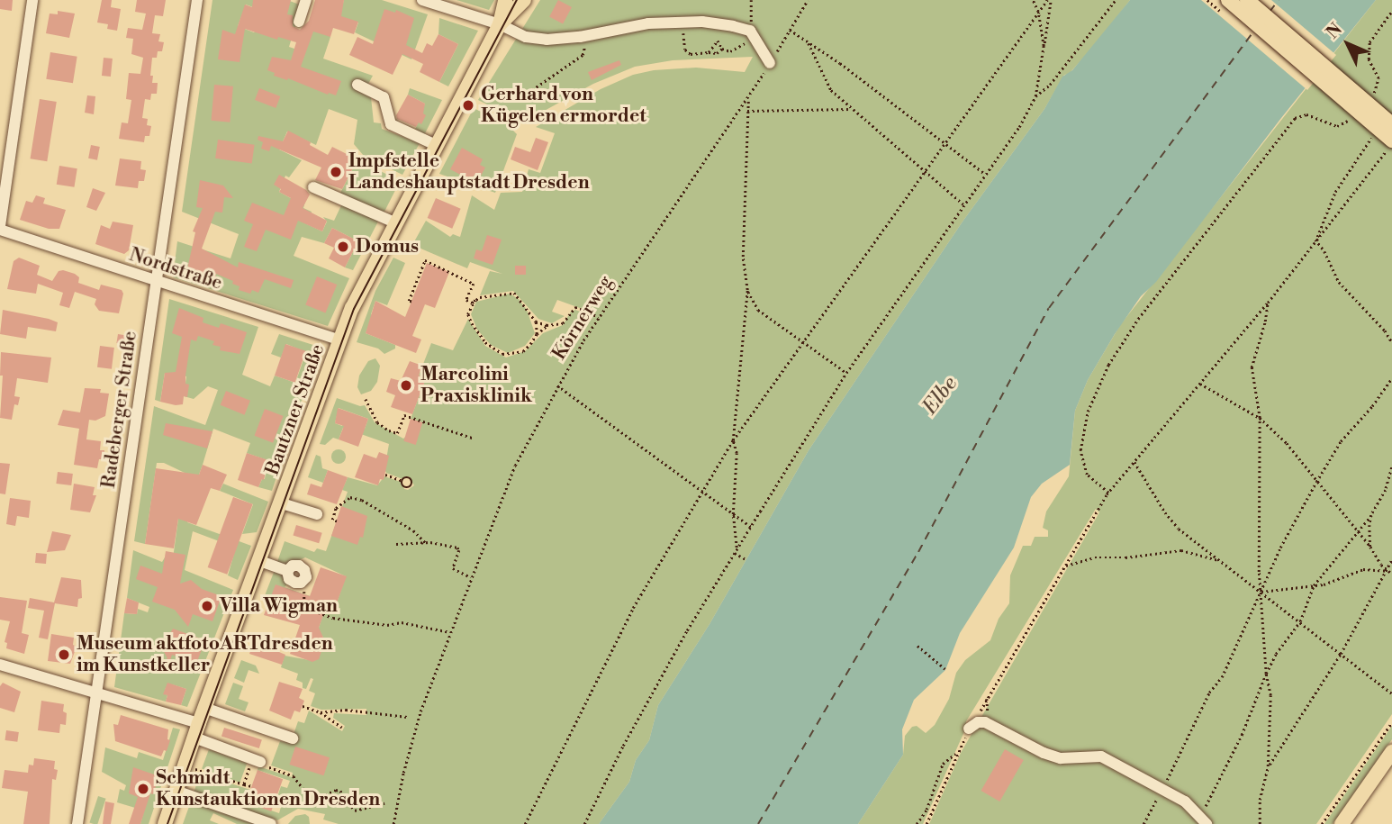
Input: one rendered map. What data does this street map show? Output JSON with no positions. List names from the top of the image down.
{
  "streets": {
    "main road": ["Bautzner Straße"],
    "street": ["Nordstraße", "Radeberger Straße"],
    "path": ["Körnerweg"]
  },
  "crossings": [
    ["Nordstraße", "Radeberger Straße"],
    ["Nordstraße", "Bautzner Straße"]
  ],
  "water": ["Elbe"],
  "places": [
    "Gerhard von Kügelen ermordet",
    "Impfstelle Landeshauptstadt Dresden",
    "Domus",
    "Marcolini Praxisklinik",
    "Villa Wigman",
    "Museum aktfotoARTdresden im Kunstkeller",
    "Schmidt Kunstauktionen Dresden"
  ],
  "north": "top left"
}
